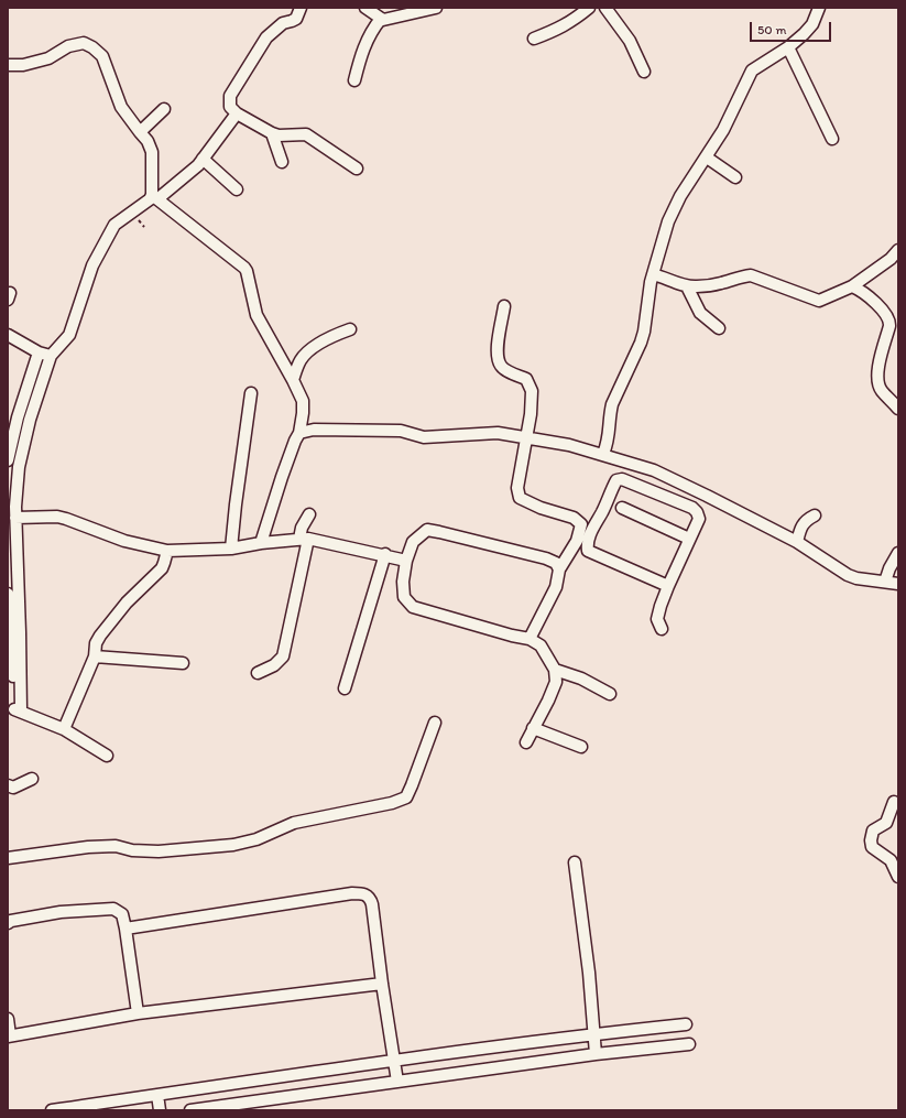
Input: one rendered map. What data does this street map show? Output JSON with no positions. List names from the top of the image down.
{
  "scale_bar": "50 m"
}
